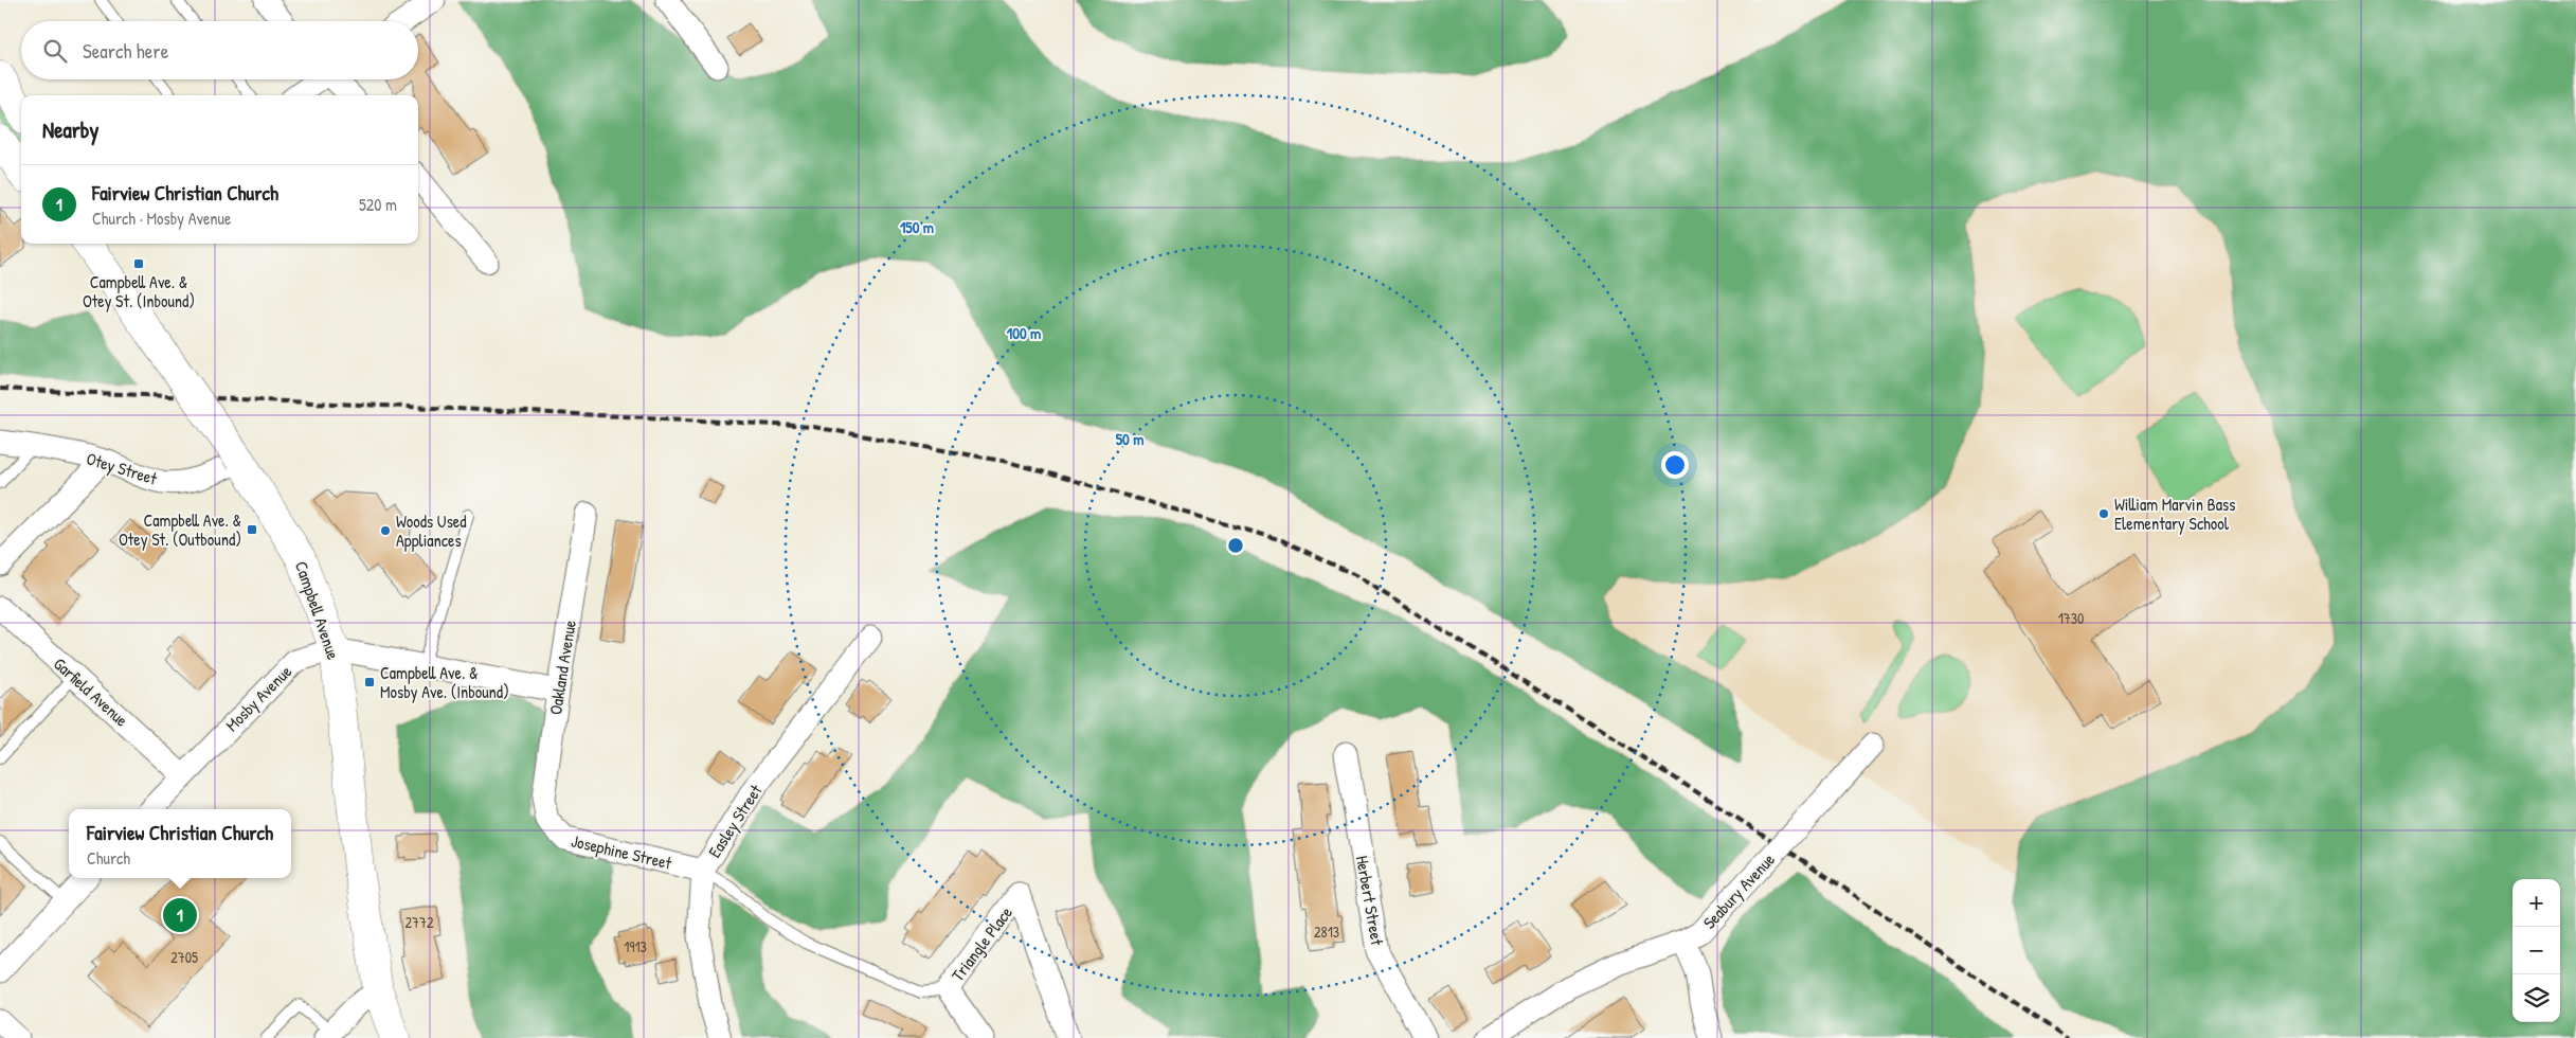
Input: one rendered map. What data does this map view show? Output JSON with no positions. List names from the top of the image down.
{
  "streets": {
    "main road": ["Campbell Avenue"],
    "street": [
      "Otey Street",
      "Oakland Avenue",
      "Garfield Avenue",
      "Mosby Avenue",
      "Easley Street",
      "Josephine Street",
      "Seabury Avenue",
      "Herbert Street",
      "Triangle Place"
    ]
  },
  "crossings": [
    ["Otey Street", "Campbell Avenue"],
    ["Campbell Avenue", "Mosby Avenue"],
    ["Oakland Avenue", "Mosby Avenue"],
    ["Oakland Avenue", "Josephine Street"],
    ["Garfield Avenue", "Mosby Avenue"],
    ["Easley Street", "Josephine Street"]
  ],
  "places": {
    "transit": ["Campbell Ave. & Otey St. (Inbound)", "Campbell Ave. & Otey St. (Outbound)", "Campbell Ave. & Mosby Ave. (Inbound)"],
    "other": ["William Marvin Bass Elementary School", "Woods Used Appliances"]
  },
  "house_numbers": [
    "1730",
    "2772",
    "2813",
    "1913",
    "2705"
  ],
  "page": {
    "search": "Search here",
    "heading": "Nearby",
    "list": [
      {
        "mark": "1",
        "name": "Fairview Christian Church",
        "note": "Church · Mosby Avenue",
        "value": "520 m"
      }
    ],
    "popup": ["Fairview Christian Church", "Church"],
    "map_buttons": ["+", "−"],
    "pins": "1"
  },
  "rings": ["150 m", "100 m", "50 m"]
}
